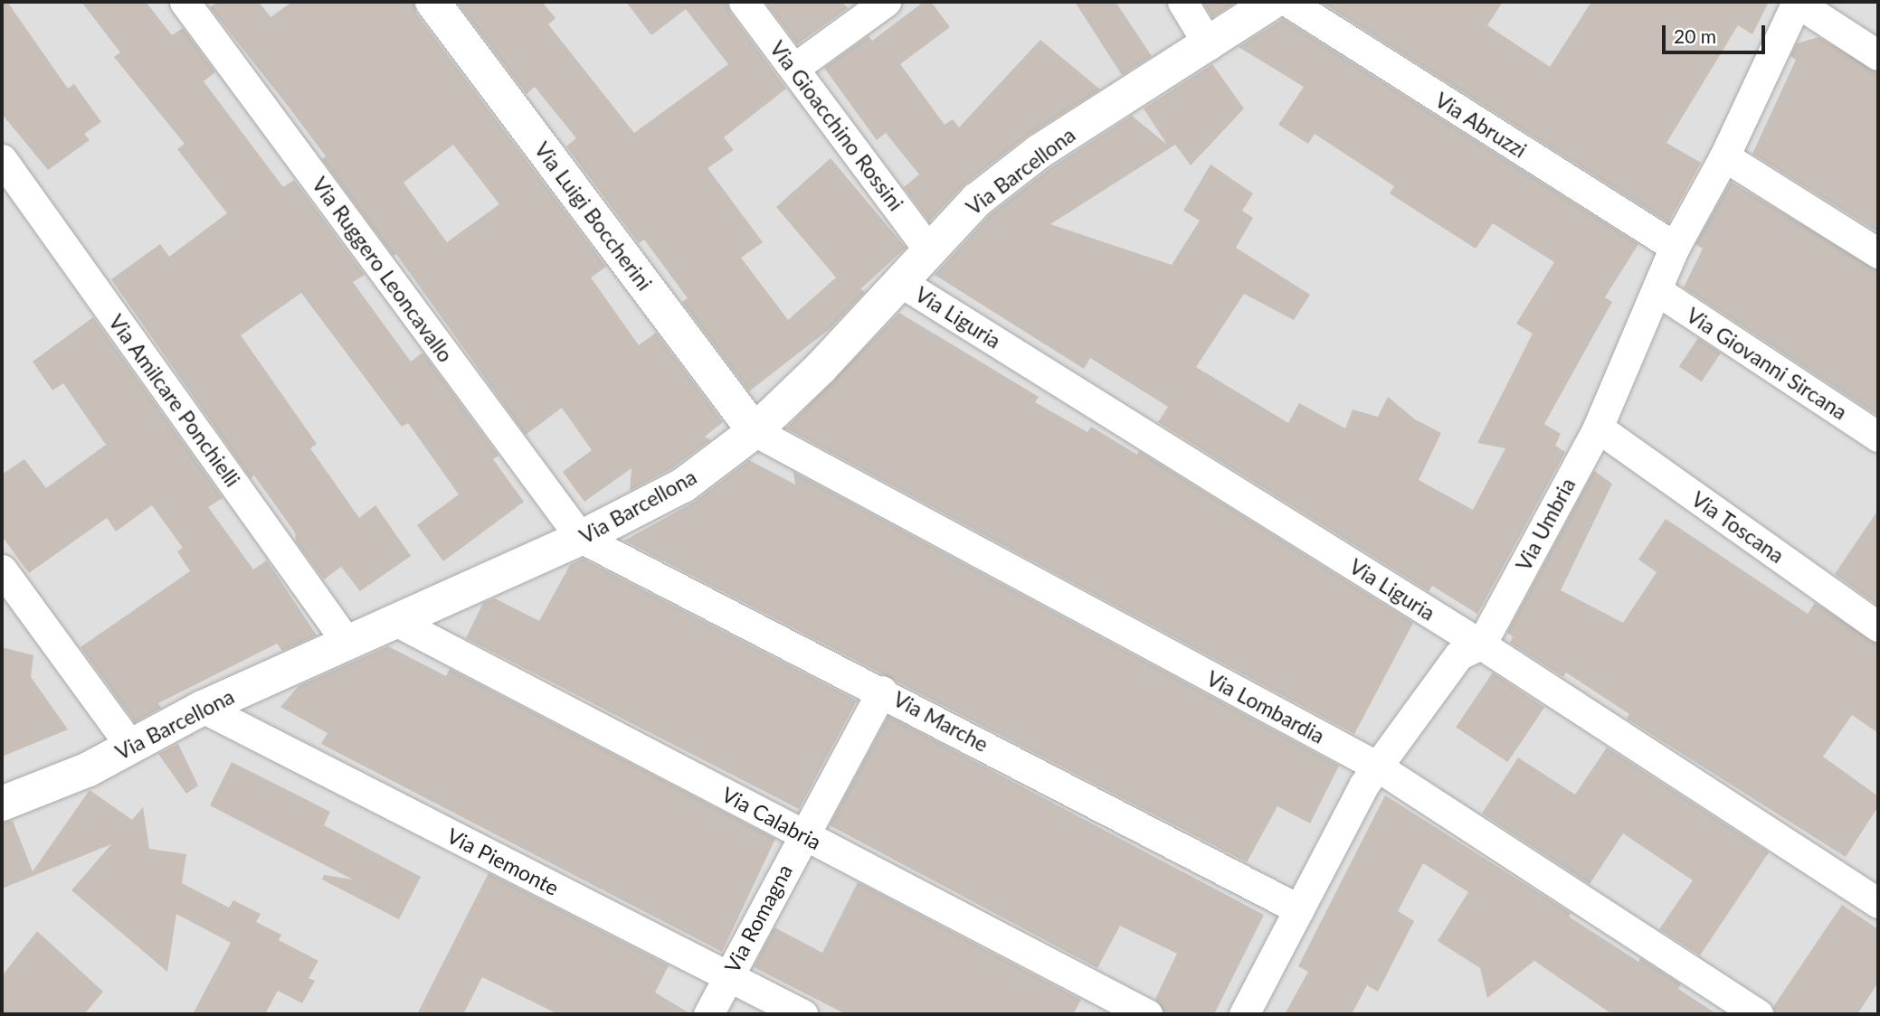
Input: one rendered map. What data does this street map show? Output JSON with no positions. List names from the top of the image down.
{
  "streets": {
    "street": [
      "Via Abruzzi",
      "Via Gioacchino Rossini",
      "Via Barcellona",
      "Via Luigi Boccherini",
      "Via Ruggero Leoncavallo",
      "Via Liguria",
      "Via Giovanni Sircana",
      "Via Amilcare Ponchielli",
      "Via Umbria",
      "Via Toscana",
      "Via Lombardia",
      "Via Marche",
      "Via Calabria",
      "Via Piemonte",
      "Via Romagna"
    ]
  },
  "crossings": [
    ["Via Abruzzi", "Via Umbria"],
    ["Via Gioacchino Rossini", "Via Barcellona"],
    ["Via Barcellona", "Via Luigi Boccherini"],
    ["Via Barcellona", "Via Ruggero Leoncavallo"],
    ["Via Barcellona", "Via Liguria"],
    ["Via Barcellona", "Via Amilcare Ponchielli"],
    ["Via Barcellona", "Via Lombardia"],
    ["Via Barcellona", "Via Marche"],
    ["Via Barcellona", "Via Calabria"],
    ["Via Barcellona", "Via Piemonte"],
    ["Via Luigi Boccherini", "Via Lombardia"],
    ["Via Ruggero Leoncavallo", "Via Marche"],
    ["Via Liguria", "Via Umbria"],
    ["Via Giovanni Sircana", "Via Umbria"],
    ["Via Umbria", "Via Toscana"],
    ["Via Umbria", "Via Lombardia"],
    ["Via Umbria", "Via Marche"],
    ["Via Marche", "Via Romagna"],
    ["Via Calabria", "Via Romagna"],
    ["Via Piemonte", "Via Romagna"]
  ],
  "scale_bar": "20 m"
}
